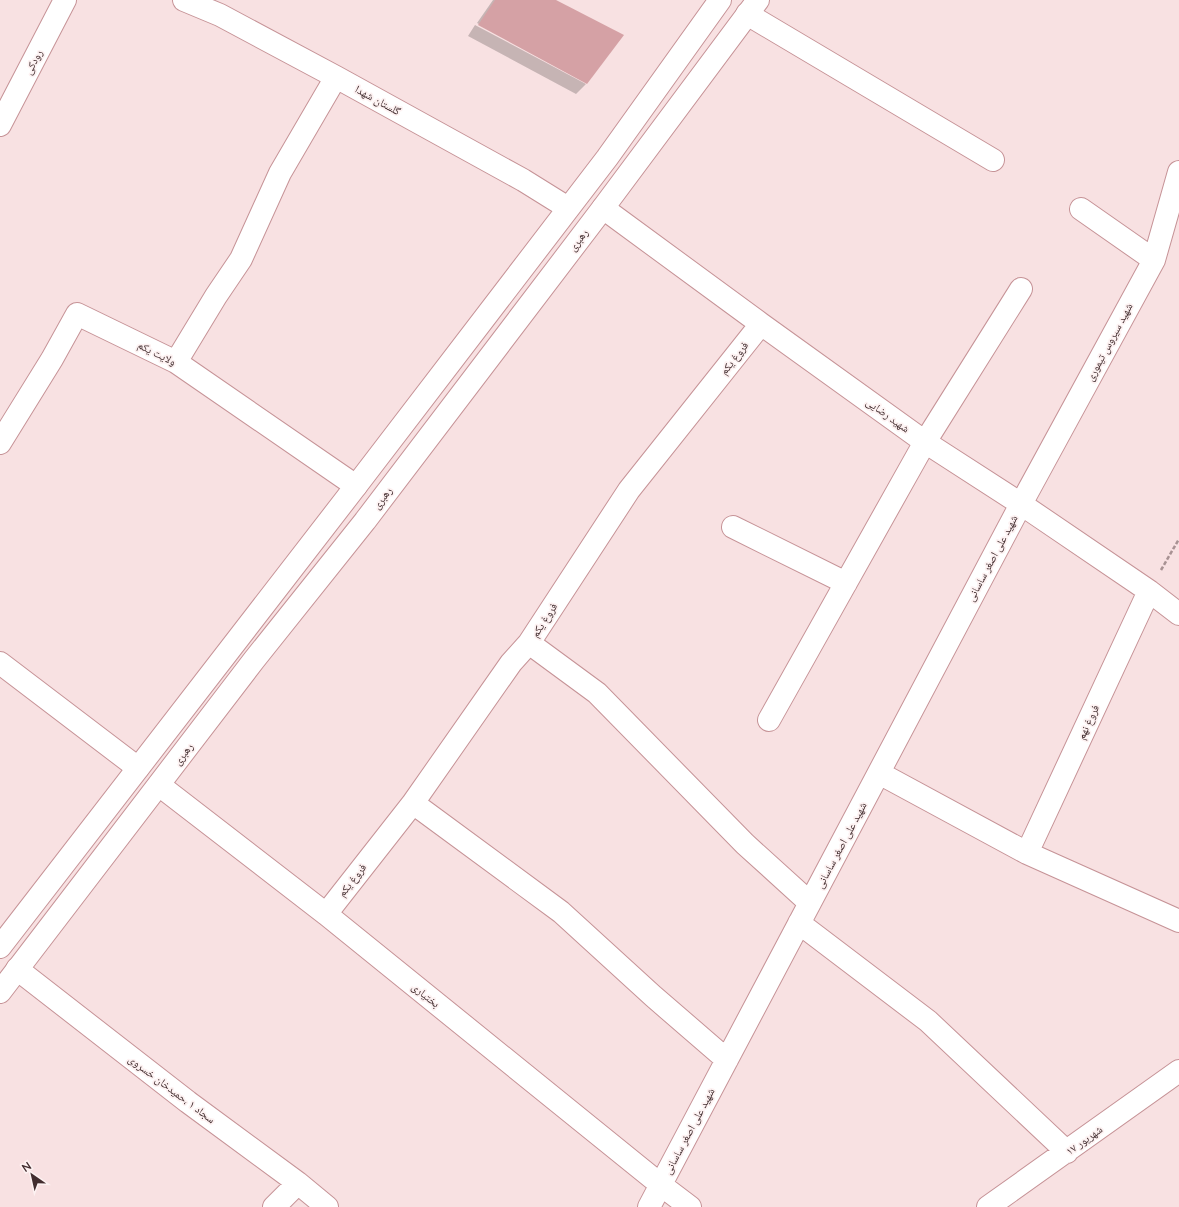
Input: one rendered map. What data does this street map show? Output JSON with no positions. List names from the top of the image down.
{
  "streets": {
    "street": [
      "رودکی",
      "گلستان شهدا",
      "رهبری",
      "شهید سیروس تیموری",
      "ولایت یکم",
      "فروغ یکم",
      "شهید رضایی",
      "شهید علی اصغر ساسانی",
      "فروغ نهم",
      "بختیاری",
      "سجاد ۱ ،حمیدخان خسروی",
      "۱۷ شهریور"
    ]
  },
  "crossings": [
    ["رهبری", "شهید رضایی"],
    ["رهبری", "بختیاری"],
    ["رهبری", "سجاد ۱ ،حمیدخان خسروی"],
    ["شهید سیروس تیموری", "شهید رضایی"],
    ["شهید سیروس تیموری", "شهید علی اصغر ساسانی"],
    ["فروغ یکم", "شهید رضایی"],
    ["فروغ یکم", "بختیاری"],
    ["شهید رضایی", "شهید علی اصغر ساسانی"],
    ["شهید رضایی", "فروغ نهم"],
    ["شهید علی اصغر ساسانی", "بختیاری"]
  ],
  "north": "top left"
}
